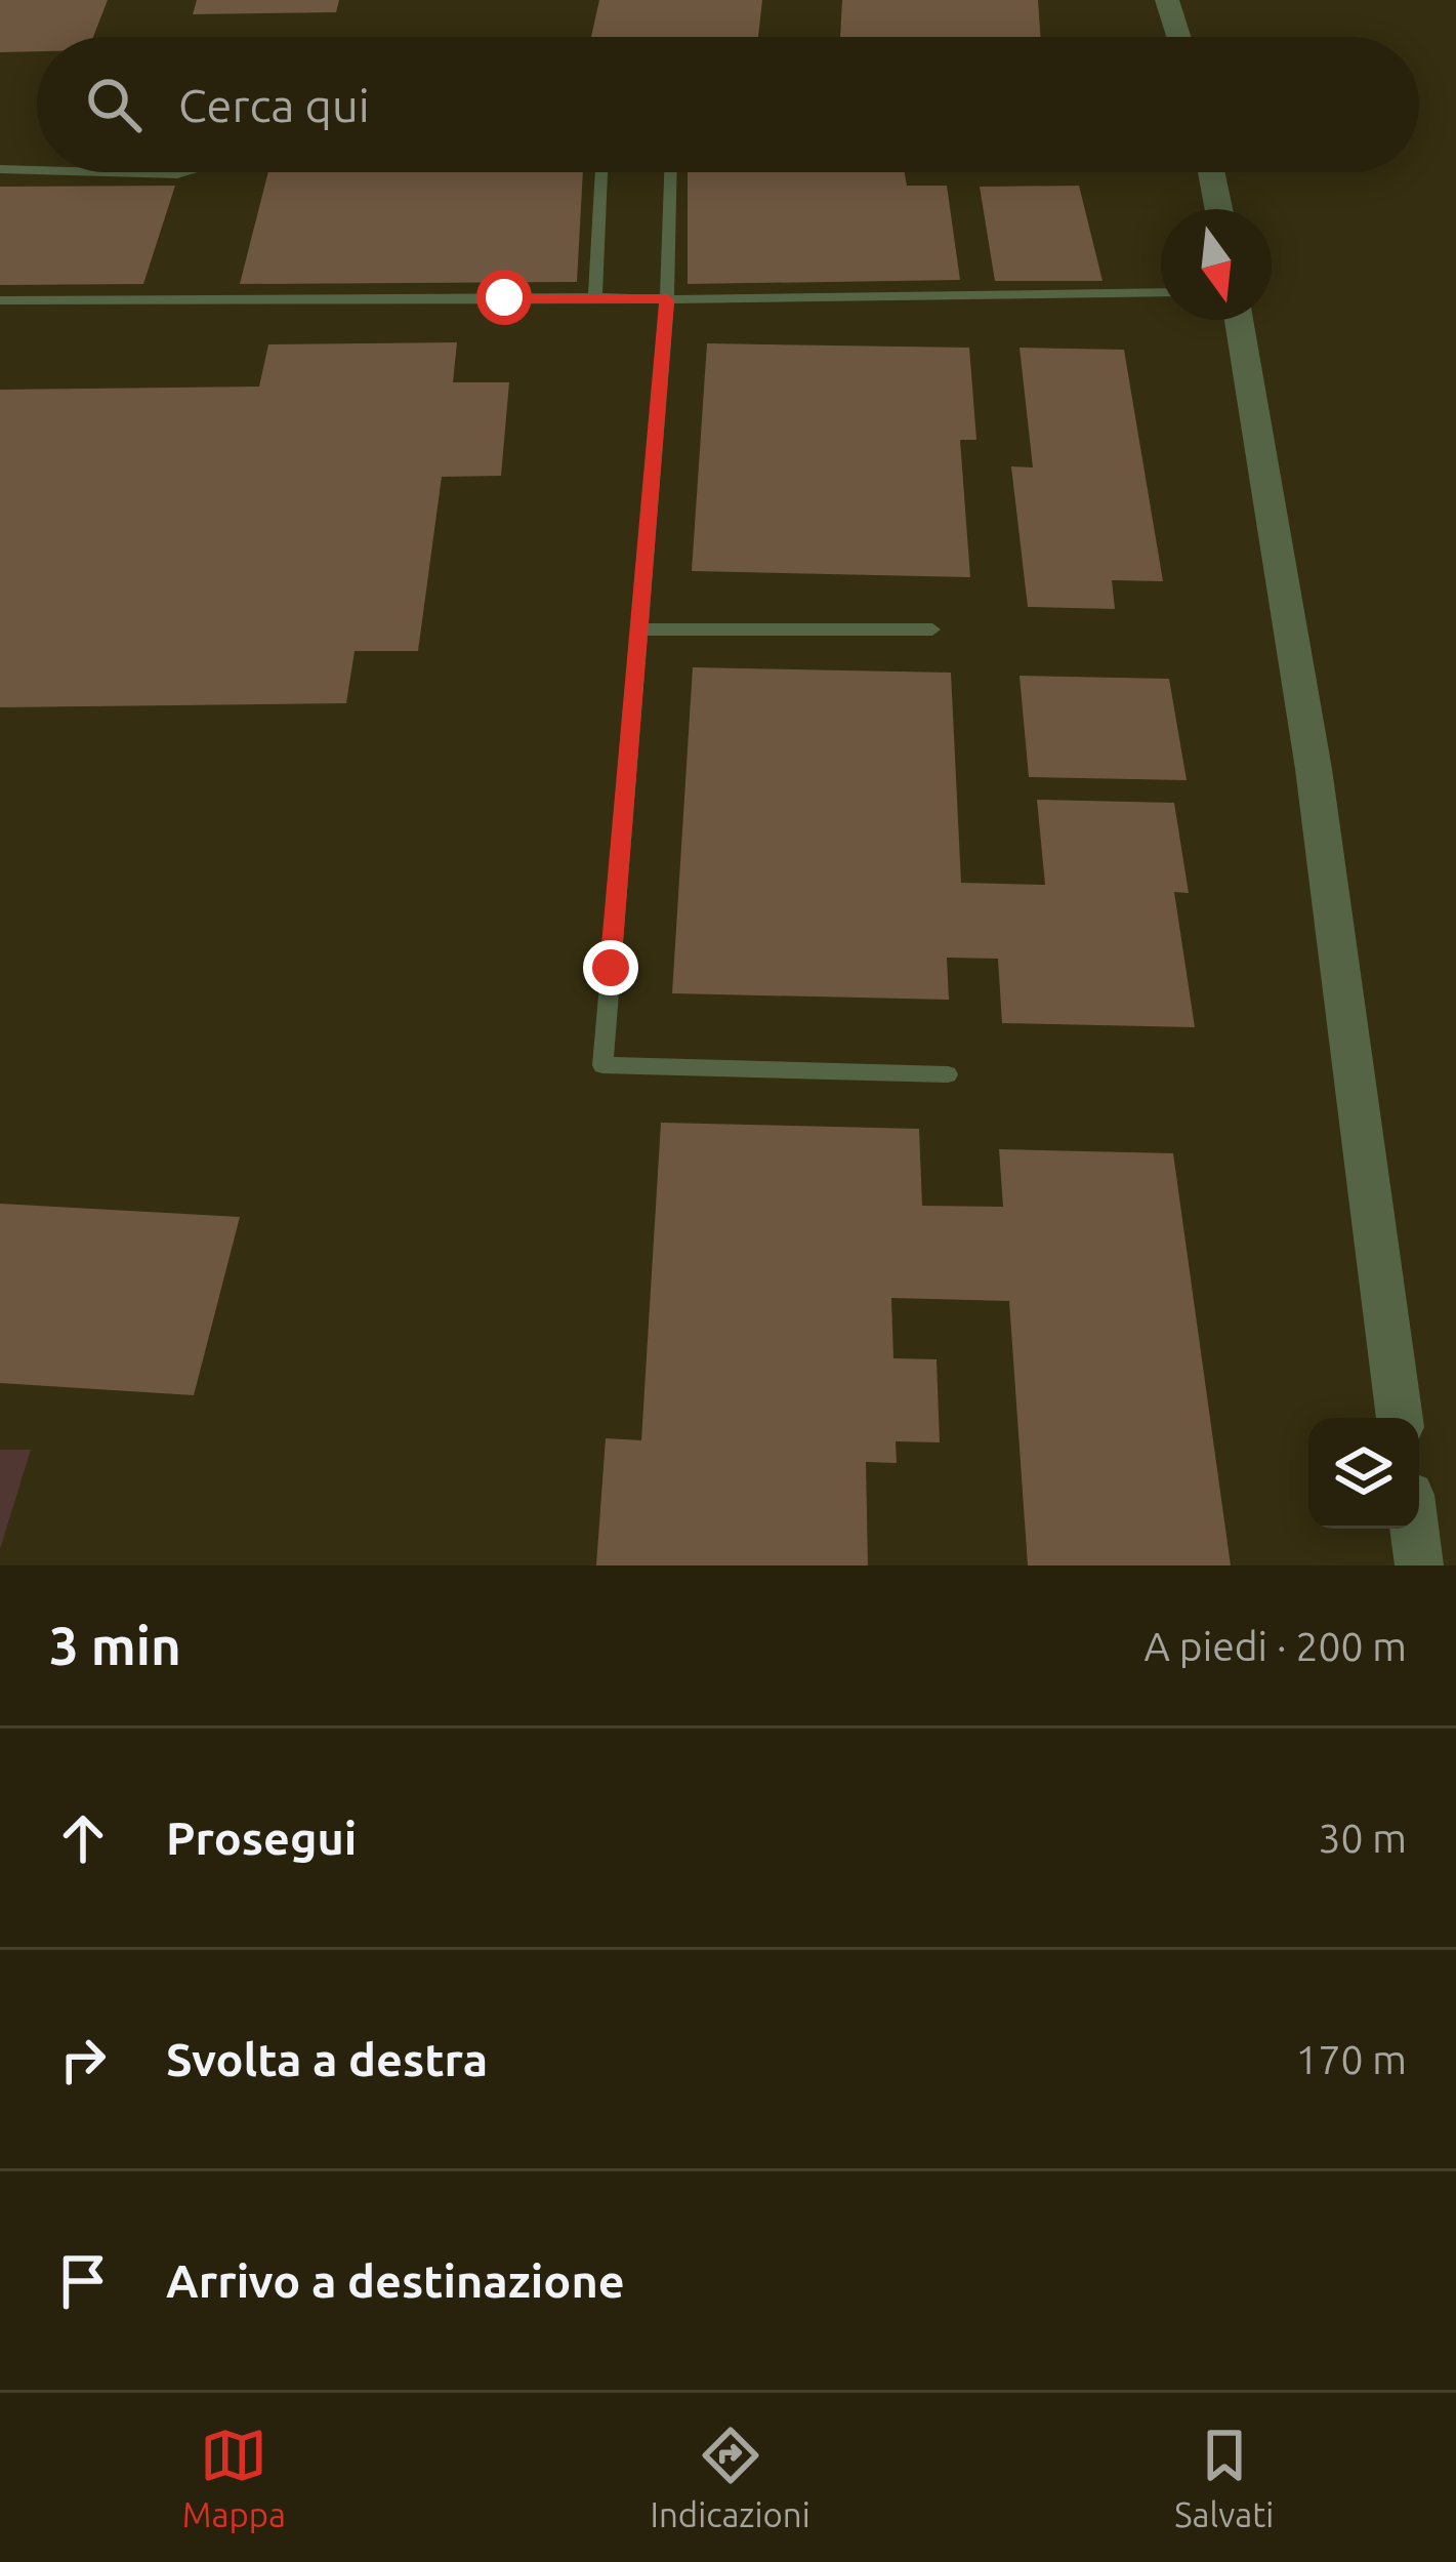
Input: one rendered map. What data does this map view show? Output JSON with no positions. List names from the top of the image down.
{
  "north": "bottom",
  "page": {
    "search": "Cerca qui",
    "heading": ["3 min", "A piedi · 200 m"],
    "list": [
      ["Prosegui", "30 m"],
      ["Svolta a destra", "170 m"],
      "Arrivo a destinazione"
    ],
    "nav": ["Mappa", "Indicazioni", "Salvati"]
  }
}
